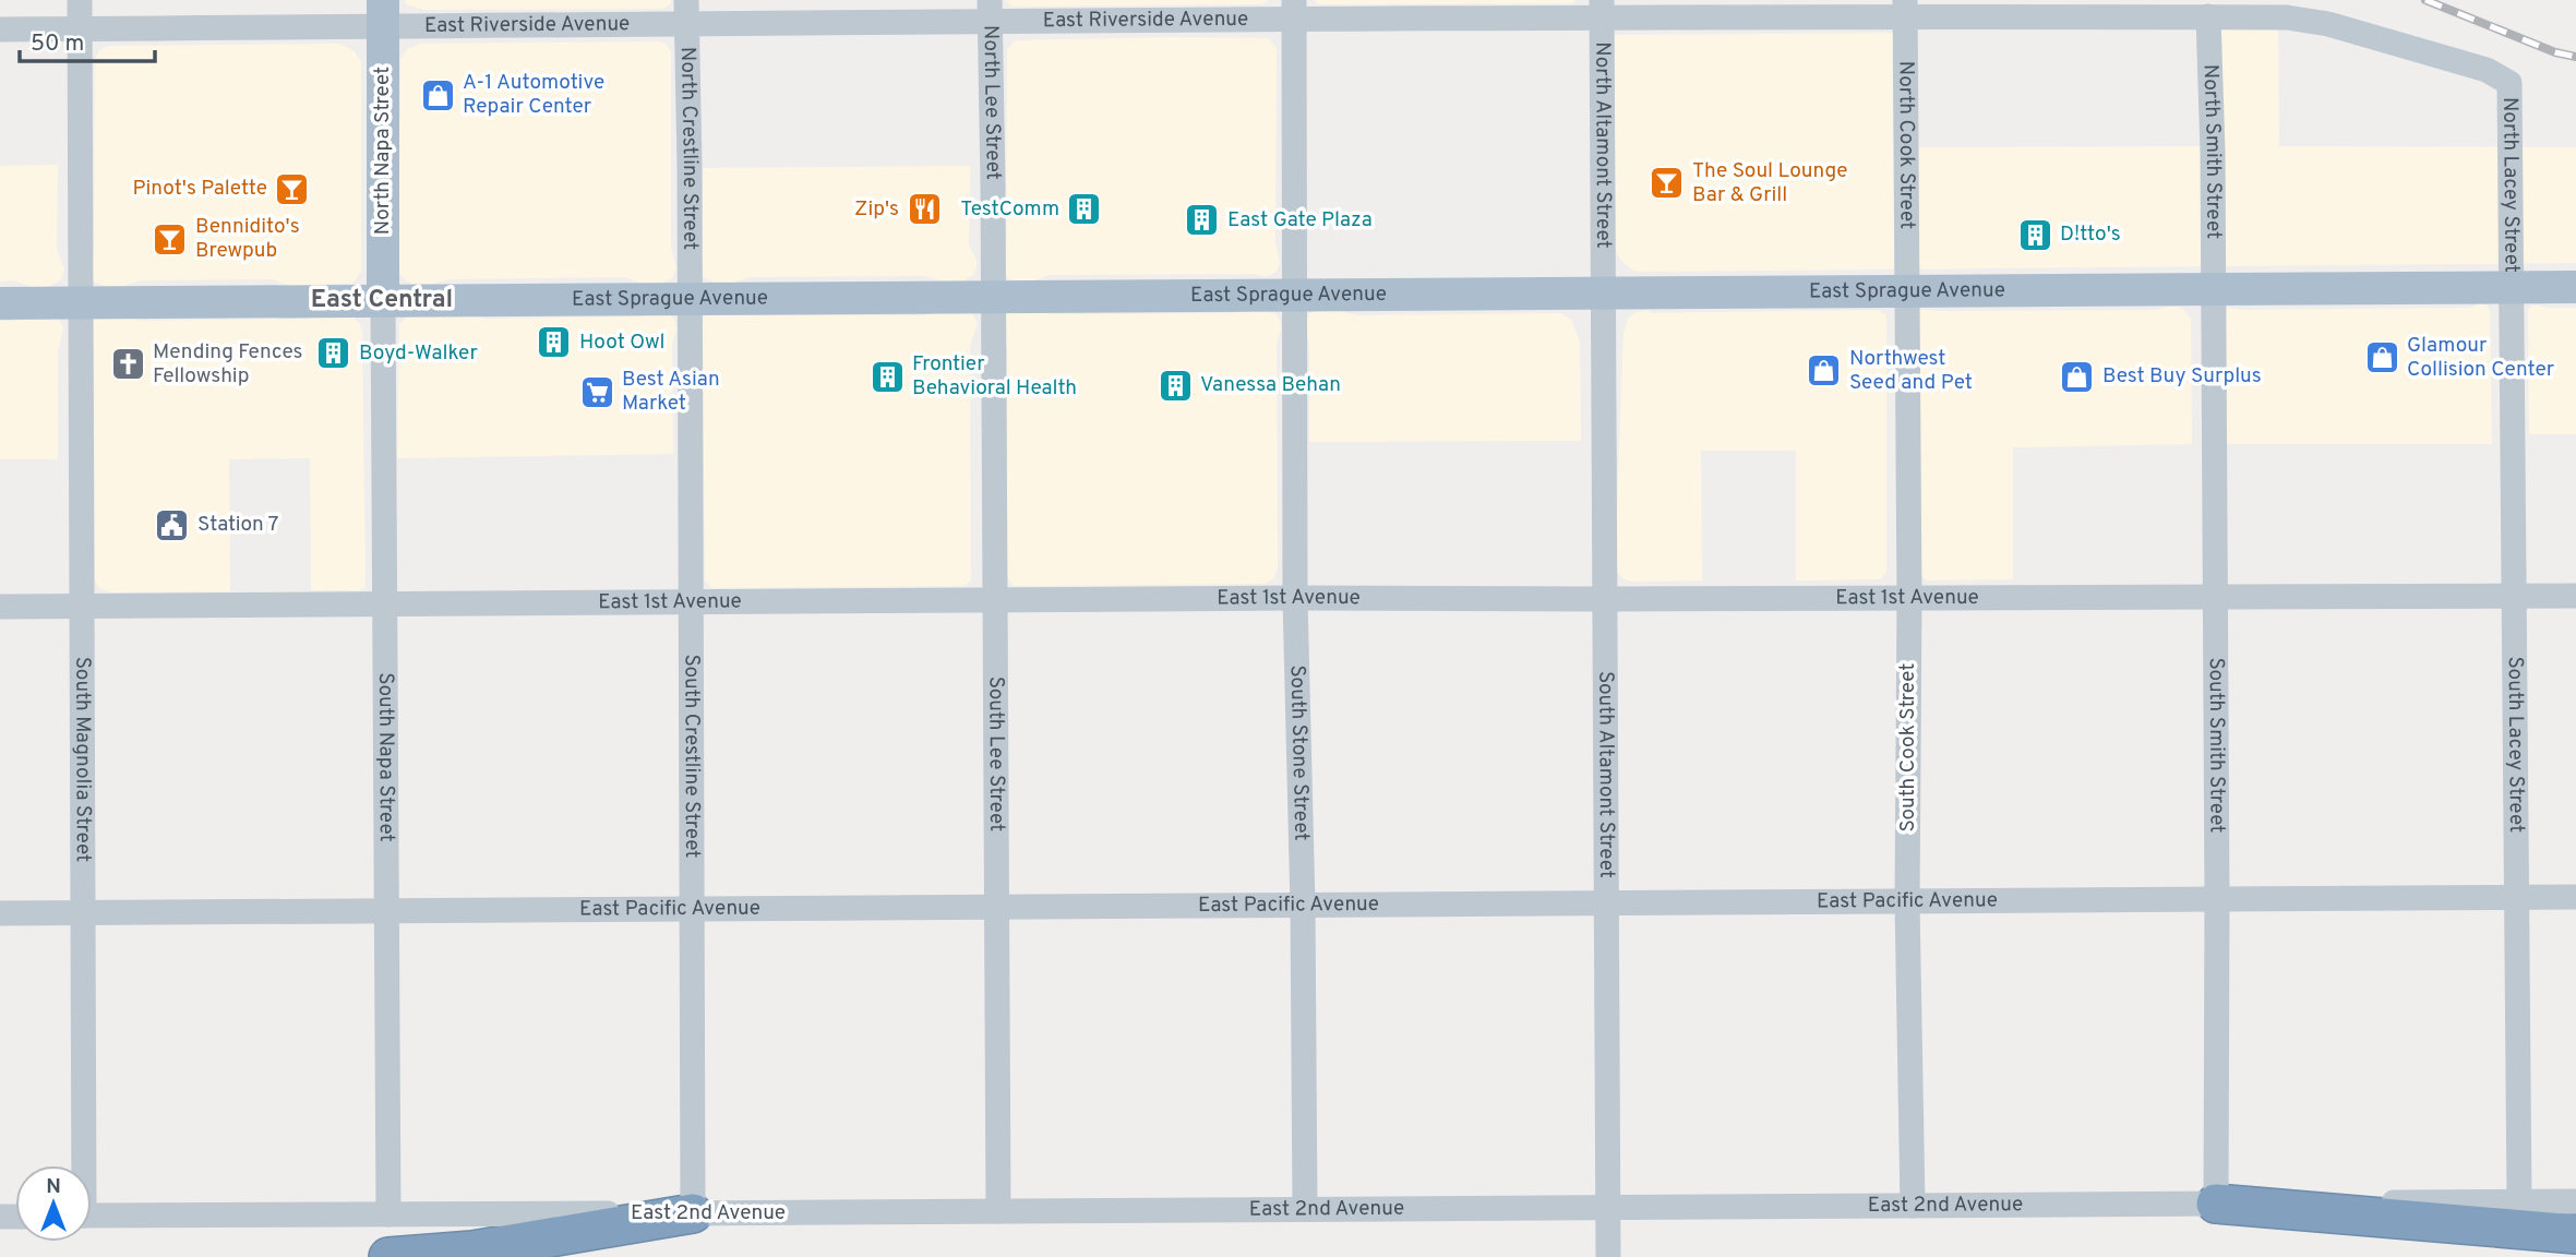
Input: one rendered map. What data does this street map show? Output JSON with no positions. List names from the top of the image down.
{
  "streets": {
    "main road": ["North Napa Street", "East Sprague Avenue"],
    "street": [
      "East Riverside Avenue",
      "North Lee Street",
      "North Cook Street",
      "North Altamont Street",
      "North Crestline Street",
      "North Smith Street",
      "North Lacey Street",
      "East 1st Avenue",
      "South Lacey Street",
      "South Smith Street",
      "South Cook Street",
      "South Stone Street",
      "South Lee Street",
      "South Crestline Street",
      "South Napa Street",
      "South Magnolia Street",
      "South Altamont Street",
      "East Pacific Avenue",
      "East 2nd Avenue"
    ]
  },
  "crossings": [
    ["East Riverside Avenue", "North Lee Street"],
    ["East Riverside Avenue", "North Cook Street"],
    ["East Riverside Avenue", "North Altamont Street"],
    ["East Riverside Avenue", "North Crestline Street"],
    ["East Riverside Avenue", "North Napa Street"],
    ["East Riverside Avenue", "North Smith Street"],
    ["East Riverside Avenue", "North Lacey Street"],
    ["East Riverside Avenue", "South Stone Street"],
    ["East Riverside Avenue", "South Magnolia Street"],
    ["North Lee Street", "East Sprague Avenue"],
    ["North Lee Street", "South Lee Street"],
    ["North Cook Street", "East Sprague Avenue"],
    ["North Cook Street", "South Cook Street"],
    ["North Altamont Street", "East Sprague Avenue"],
    ["North Altamont Street", "South Altamont Street"],
    ["North Crestline Street", "East Sprague Avenue"],
    ["North Crestline Street", "South Crestline Street"],
    ["North Napa Street", "East Sprague Avenue"],
    ["North Napa Street", "South Napa Street"],
    ["North Smith Street", "East Sprague Avenue"],
    ["North Smith Street", "South Smith Street"],
    ["North Lacey Street", "East Sprague Avenue"],
    ["North Lacey Street", "South Lacey Street"],
    ["East Sprague Avenue", "South Lacey Street"],
    ["East Sprague Avenue", "South Smith Street"],
    ["East Sprague Avenue", "South Cook Street"],
    ["East Sprague Avenue", "South Stone Street"],
    ["East Sprague Avenue", "South Lee Street"],
    ["East Sprague Avenue", "South Crestline Street"],
    ["East Sprague Avenue", "South Napa Street"],
    ["East Sprague Avenue", "South Magnolia Street"],
    ["East Sprague Avenue", "South Altamont Street"],
    ["East 1st Avenue", "South Lacey Street"],
    ["East 1st Avenue", "South Smith Street"],
    ["East 1st Avenue", "South Cook Street"],
    ["East 1st Avenue", "South Stone Street"],
    ["East 1st Avenue", "South Lee Street"],
    ["East 1st Avenue", "South Crestline Street"],
    ["East 1st Avenue", "South Napa Street"],
    ["East 1st Avenue", "South Magnolia Street"],
    ["East 1st Avenue", "South Altamont Street"],
    ["South Lacey Street", "East Pacific Avenue"],
    ["South Lacey Street", "East 2nd Avenue"],
    ["South Smith Street", "East Pacific Avenue"],
    ["South Smith Street", "East 2nd Avenue"],
    ["South Cook Street", "East Pacific Avenue"],
    ["South Cook Street", "East 2nd Avenue"],
    ["South Stone Street", "East Pacific Avenue"],
    ["South Stone Street", "East 2nd Avenue"],
    ["South Lee Street", "East Pacific Avenue"],
    ["South Lee Street", "East 2nd Avenue"],
    ["South Crestline Street", "East Pacific Avenue"],
    ["South Crestline Street", "East 2nd Avenue"],
    ["South Napa Street", "East Pacific Avenue"],
    ["South Napa Street", "East 2nd Avenue"],
    ["South Magnolia Street", "East Pacific Avenue"],
    ["South Altamont Street", "East Pacific Avenue"],
    ["South Altamont Street", "East 2nd Avenue"]
  ],
  "districts": ["East Central"],
  "places": {
    "shop": [
      "A-1 Automotive Repair Center",
      "Glamour Collision Center",
      "Northwest Seed and Pet",
      "Best Buy Surplus"
    ],
    "bar": ["The Soul Lounge Bar & Grill", "Pinot's Palette", "Bennidito's Brewpub"],
    "restaurant": ["Zip's"],
    "building": [
      "TestComm",
      "East Gate Plaza",
      "D!tto's",
      "Hoot Owl",
      "Boyd-Walker",
      "Frontier Behavioral Health",
      "Vanessa Behan"
    ],
    "church": ["Mending Fences Fellowship"],
    "supermarket": ["Best Asian Market"],
    "public building": ["Station 7"]
  },
  "scale_bar": "50 m",
  "north": "top"
}
